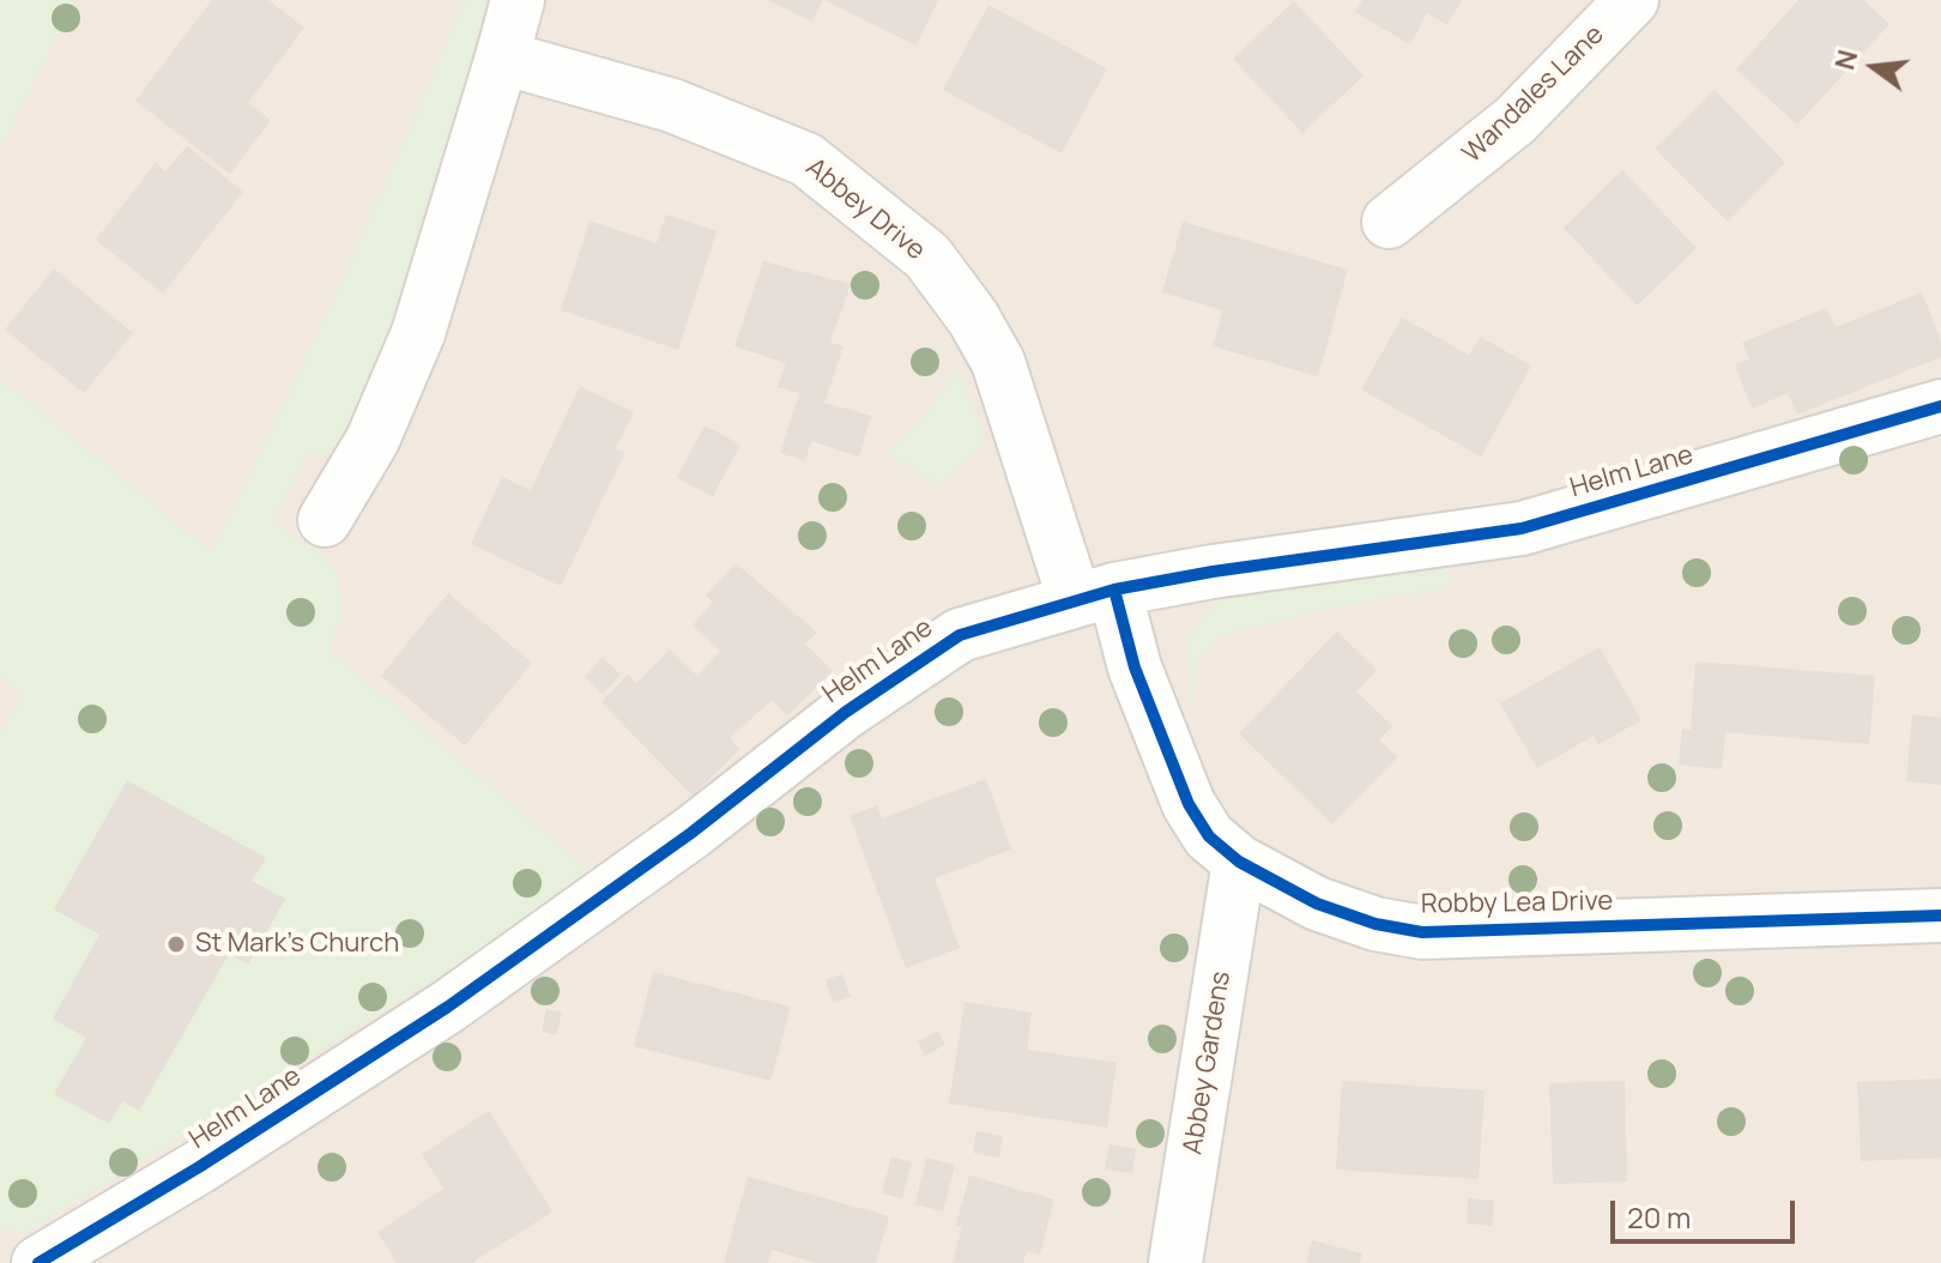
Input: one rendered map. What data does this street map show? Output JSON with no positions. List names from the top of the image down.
{
  "streets": {
    "street": [
      "Wandales Lane",
      "Abbey Drive",
      "Helm Lane",
      "Robby Lea Drive",
      "Abbey Gardens"
    ]
  },
  "crossings": [
    ["Abbey Drive", "Helm Lane"],
    ["Abbey Drive", "Robby Lea Drive"],
    ["Helm Lane", "Robby Lea Drive"],
    ["Robby Lea Drive", "Abbey Gardens"]
  ],
  "places": ["St Mark’s Church"],
  "scale_bar": "20 m",
  "north": "left"
}
